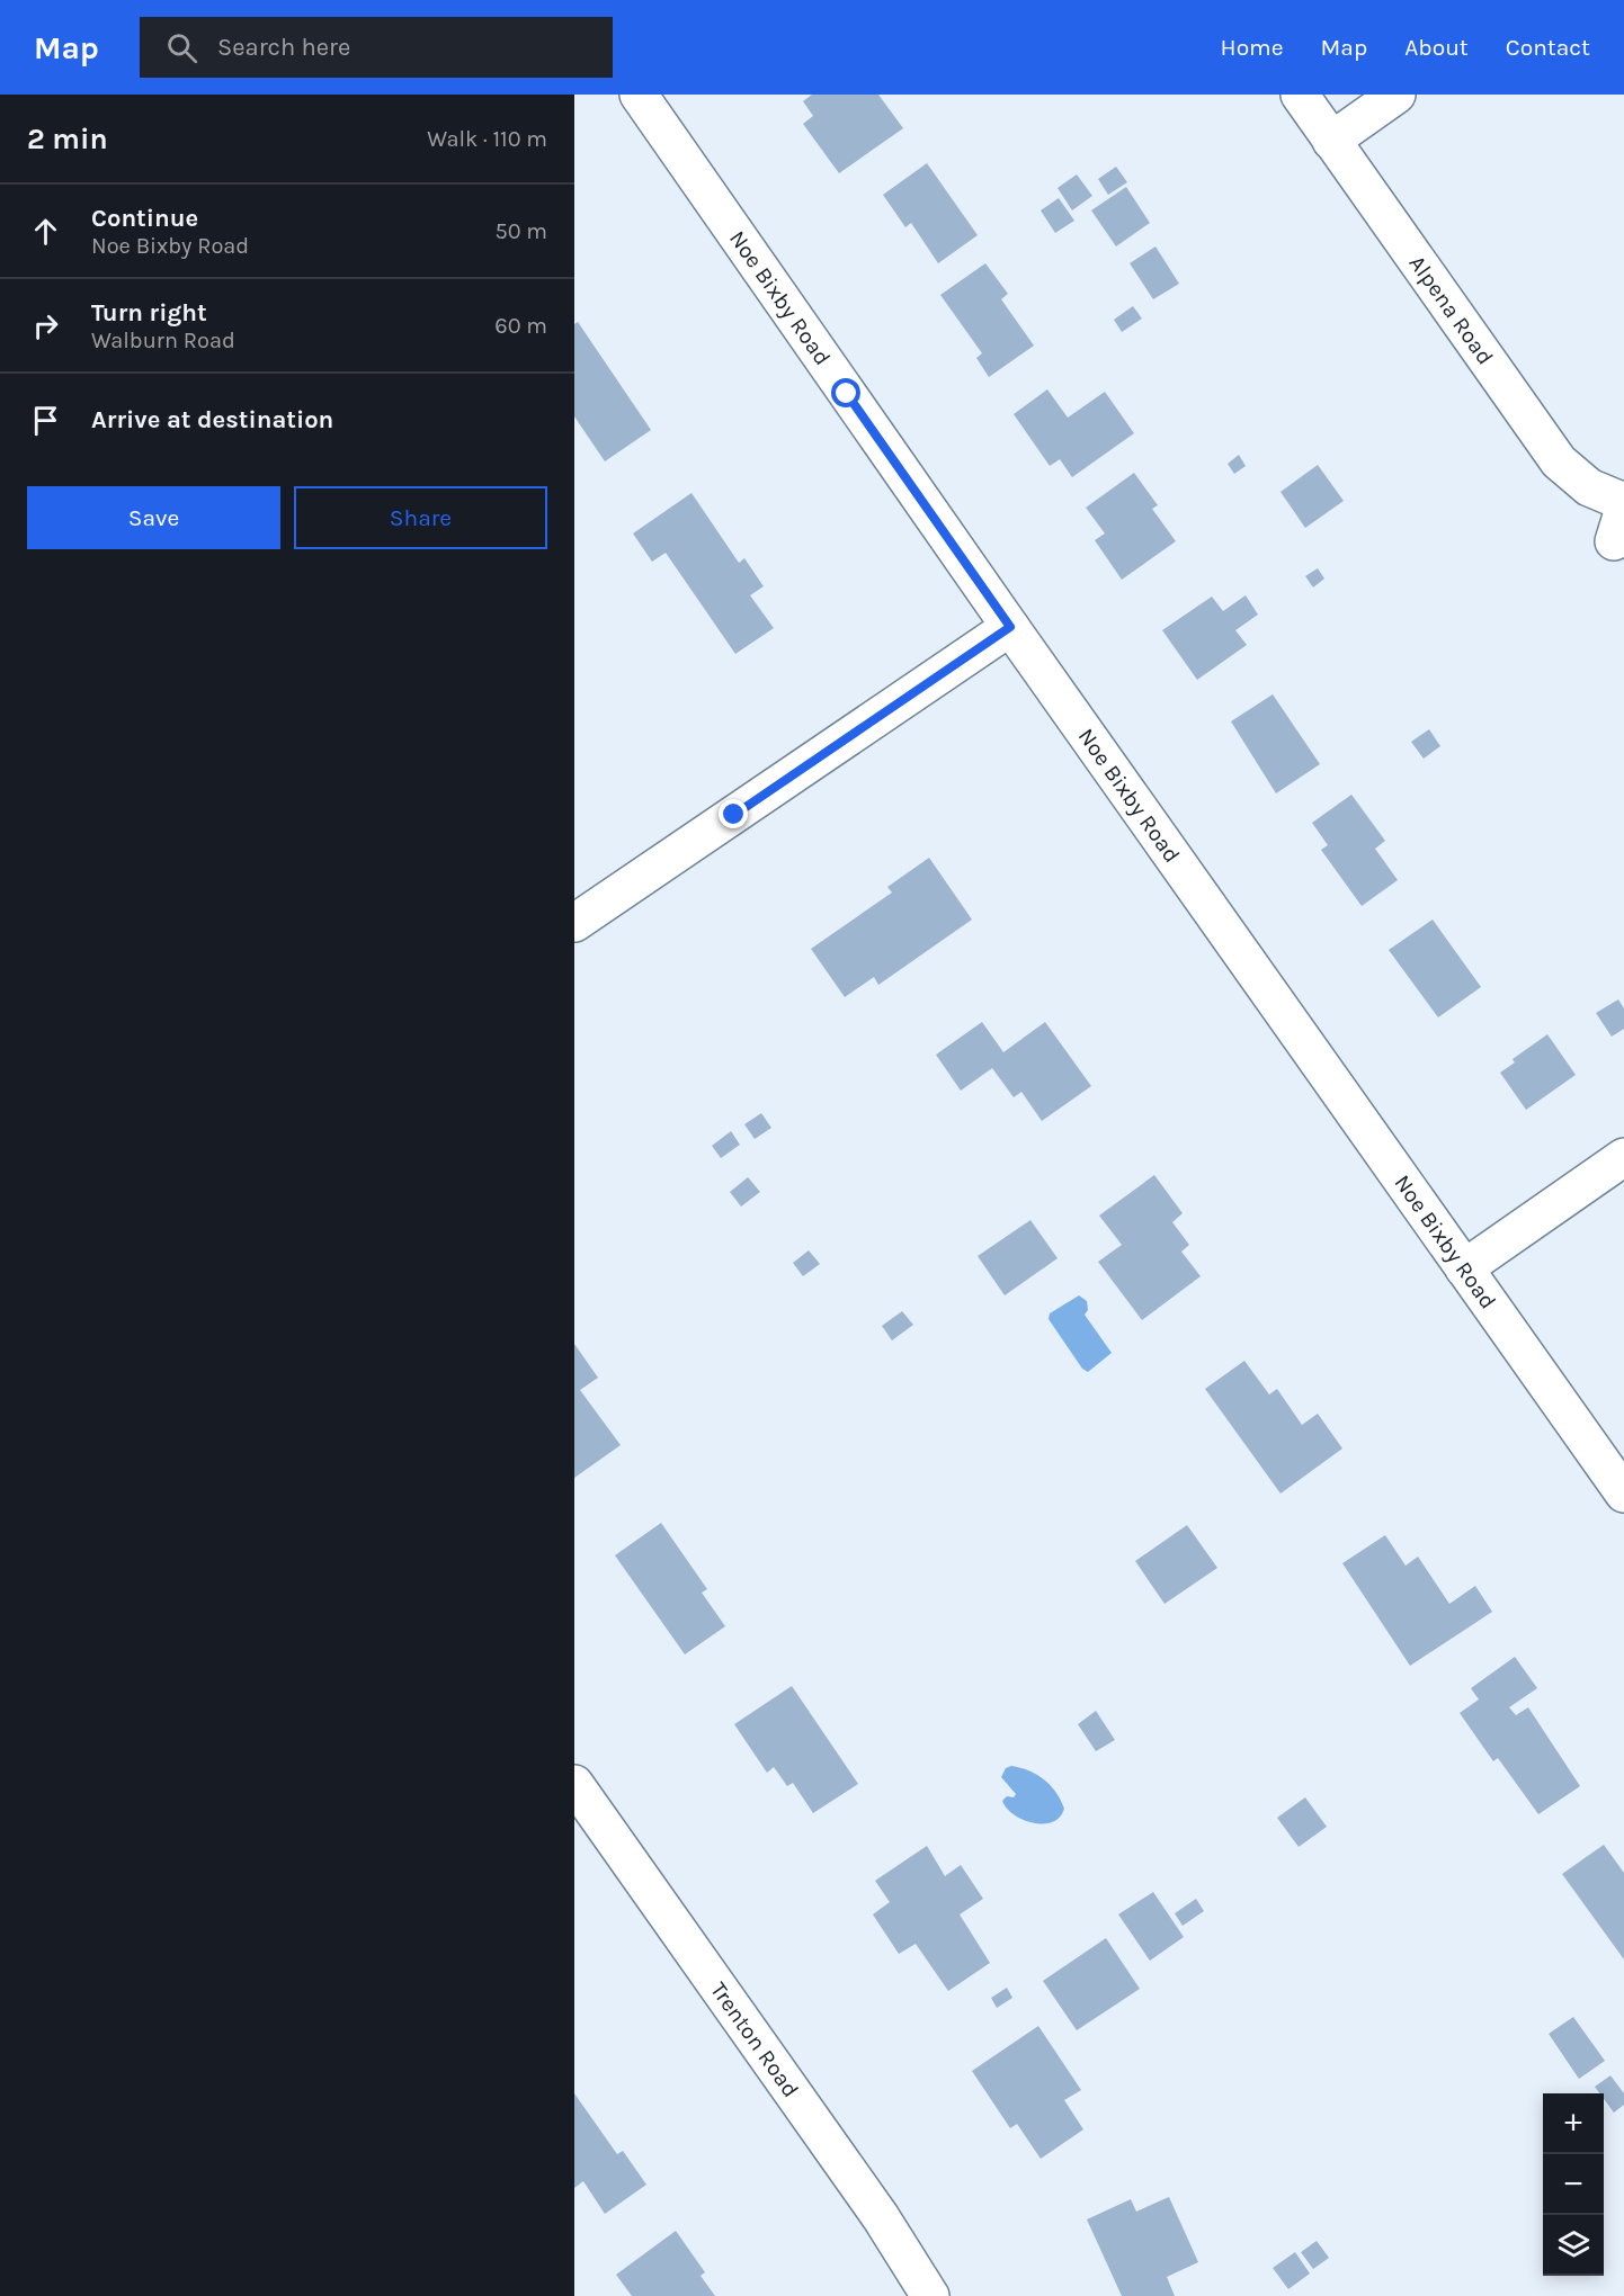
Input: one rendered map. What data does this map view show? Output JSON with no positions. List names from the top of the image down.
{
  "streets": {
    "street": ["Noe Bixby Road", "Alpena Road", "Trenton Road"]
  },
  "page": {
    "header": "Map",
    "search": "Search here",
    "nav": [
      "Home",
      "Map",
      "About",
      "Contact"
    ],
    "heading": ["2 min", "Walk · 110 m"],
    "list": [
      ["Continue", "Noe Bixby Road", "50 m"],
      ["Turn right", "Walburn Road", "60 m"],
      "Arrive at destination"
    ],
    "buttons": ["Save", "Share"],
    "map_buttons": ["+", "−"]
  }
}
